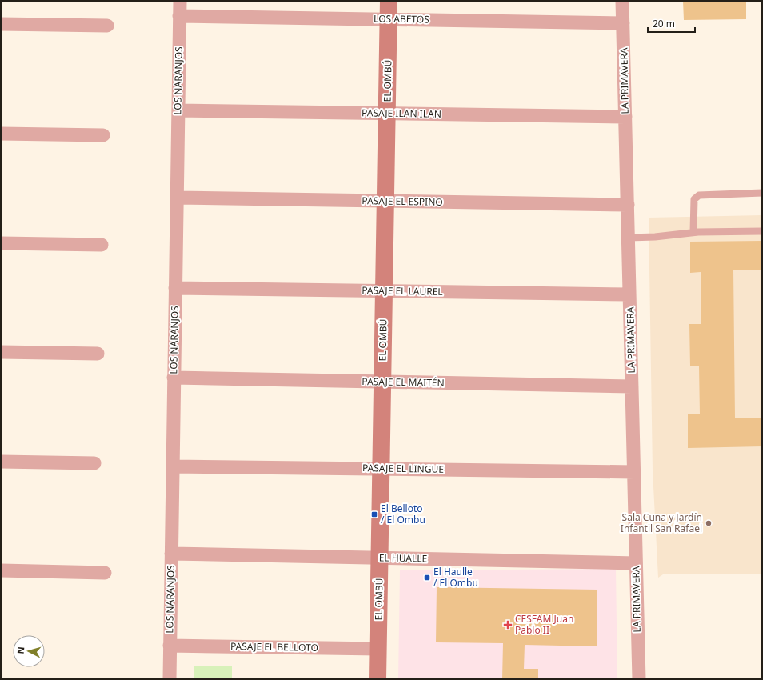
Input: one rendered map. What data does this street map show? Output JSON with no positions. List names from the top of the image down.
{
  "streets": {
    "street": [
      "LOS ABETOS",
      "LOS NARANJOS",
      "EL OMBÚ",
      "LA PRIMAVERA",
      "PASAJE ILAN ILAN",
      "PASAJE EL ESPINO",
      "PASAJE EL LAUREL",
      "PASAJE EL MAITÉN",
      "PASAJE EL LINGUE",
      "EL HUALLE",
      "PASAJE EL BELLOTO"
    ]
  },
  "crossings": [
    ["LOS ABETOS", "LOS NARANJOS"],
    ["LOS ABETOS", "EL OMBÚ"],
    ["LOS ABETOS", "LA PRIMAVERA"],
    ["LOS NARANJOS", "PASAJE ILAN ILAN"],
    ["LOS NARANJOS", "PASAJE EL ESPINO"],
    ["LOS NARANJOS", "PASAJE EL LAUREL"],
    ["LOS NARANJOS", "PASAJE EL MAITÉN"],
    ["LOS NARANJOS", "PASAJE EL LINGUE"],
    ["LOS NARANJOS", "EL HUALLE"],
    ["LOS NARANJOS", "PASAJE EL BELLOTO"],
    ["EL OMBÚ", "PASAJE ILAN ILAN"],
    ["EL OMBÚ", "PASAJE EL ESPINO"],
    ["EL OMBÚ", "PASAJE EL LAUREL"],
    ["EL OMBÚ", "PASAJE EL MAITÉN"],
    ["EL OMBÚ", "PASAJE EL LINGUE"],
    ["EL OMBÚ", "EL HUALLE"],
    ["EL OMBÚ", "PASAJE EL BELLOTO"],
    ["LA PRIMAVERA", "PASAJE ILAN ILAN"],
    ["LA PRIMAVERA", "PASAJE EL ESPINO"],
    ["LA PRIMAVERA", "PASAJE EL LAUREL"],
    ["LA PRIMAVERA", "PASAJE EL MAITÉN"],
    ["LA PRIMAVERA", "PASAJE EL LINGUE"],
    ["LA PRIMAVERA", "EL HUALLE"]
  ],
  "places": {
    "transit": ["El Belloto / El Ombu", "El Haulle / El Ombu"],
    "other": ["Sala Cuna y Jardín Infantil San Rafael"],
    "health": ["CESFAM Juan Pablo II"]
  },
  "scale_bar": "20 m",
  "north": "left"
}
